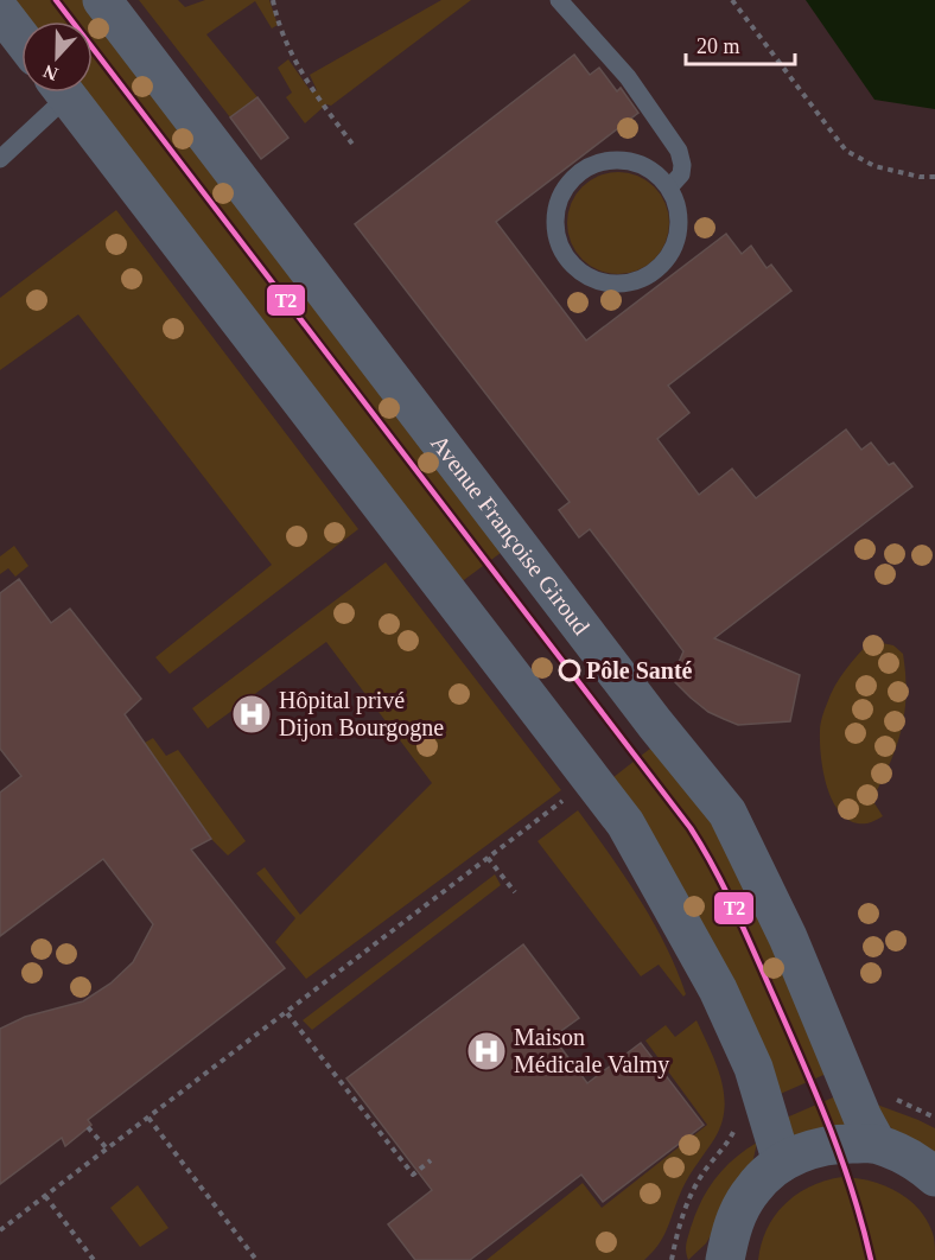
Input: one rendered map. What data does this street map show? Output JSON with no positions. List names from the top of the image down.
{
  "streets": {
    "street": ["Avenue Françoise Giroud"]
  },
  "places": {
    "other": ["Pôle Santé"],
    "hospital": ["Hôpital privé Dijon Bourgogne", "Maison Médicale Valmy"]
  },
  "lines": ["transit line T2"],
  "scale_bar": "20 m",
  "north": "bottom"
}
